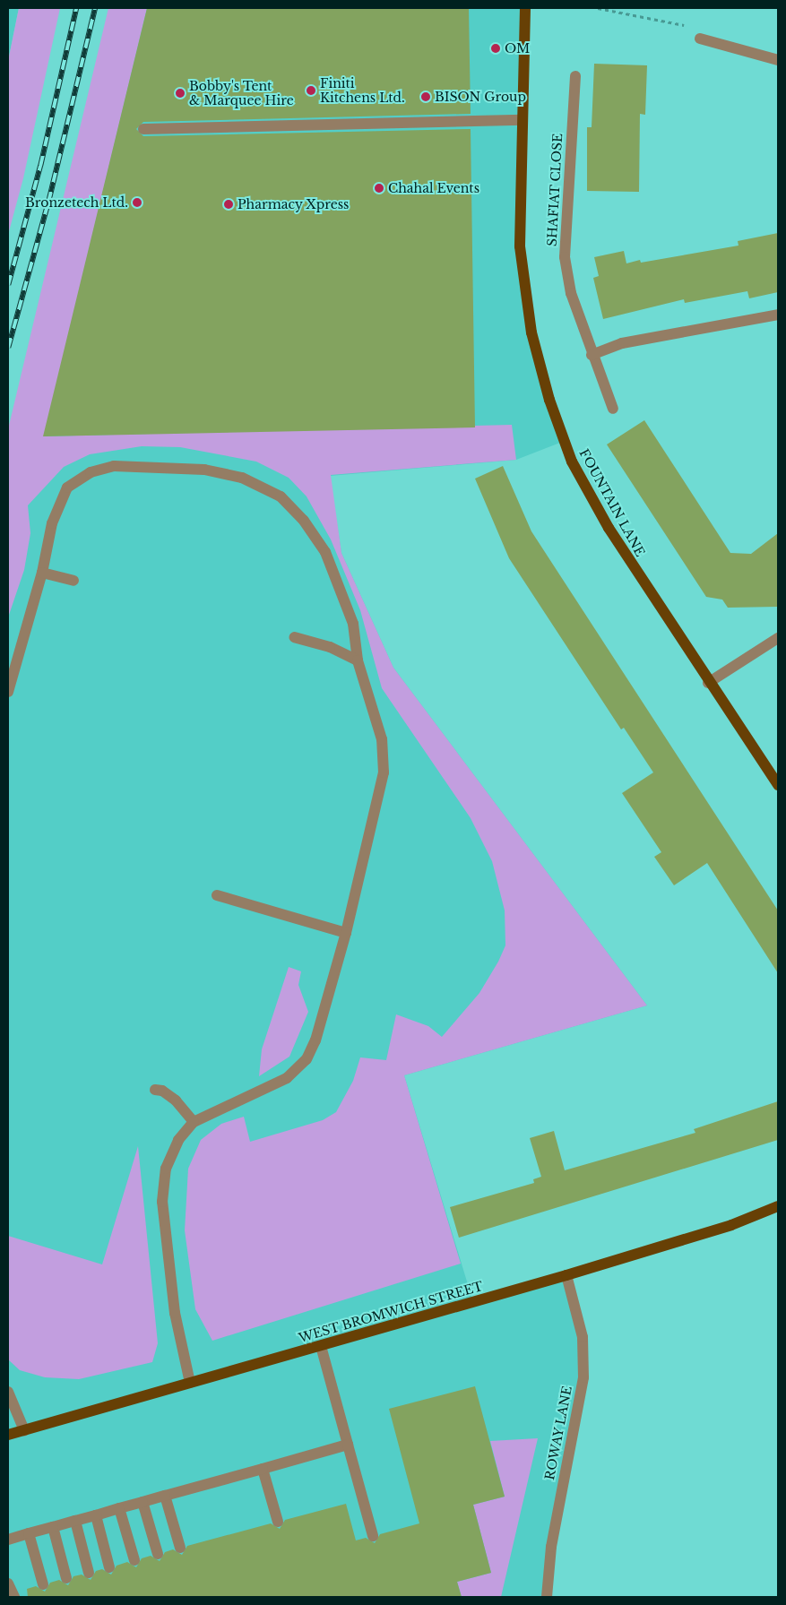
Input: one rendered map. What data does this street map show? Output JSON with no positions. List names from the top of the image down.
{
  "streets": {
    "main road": ["FOUNTAIN LANE", "WEST BROMWICH STREET"],
    "street": ["SHAFIAT CLOSE", "ROWAY LANE"]
  },
  "crossings": [
    ["WEST BROMWICH STREET", "ROWAY LANE"]
  ],
  "places": [
    "OM",
    "Finiti Kitchens Ltd.",
    "Bobby's Tent & Marquee Hire",
    "BISON Group",
    "Chahal Events",
    "Bronzetech Ltd.",
    "Pharmacy Xpress"
  ]
}
